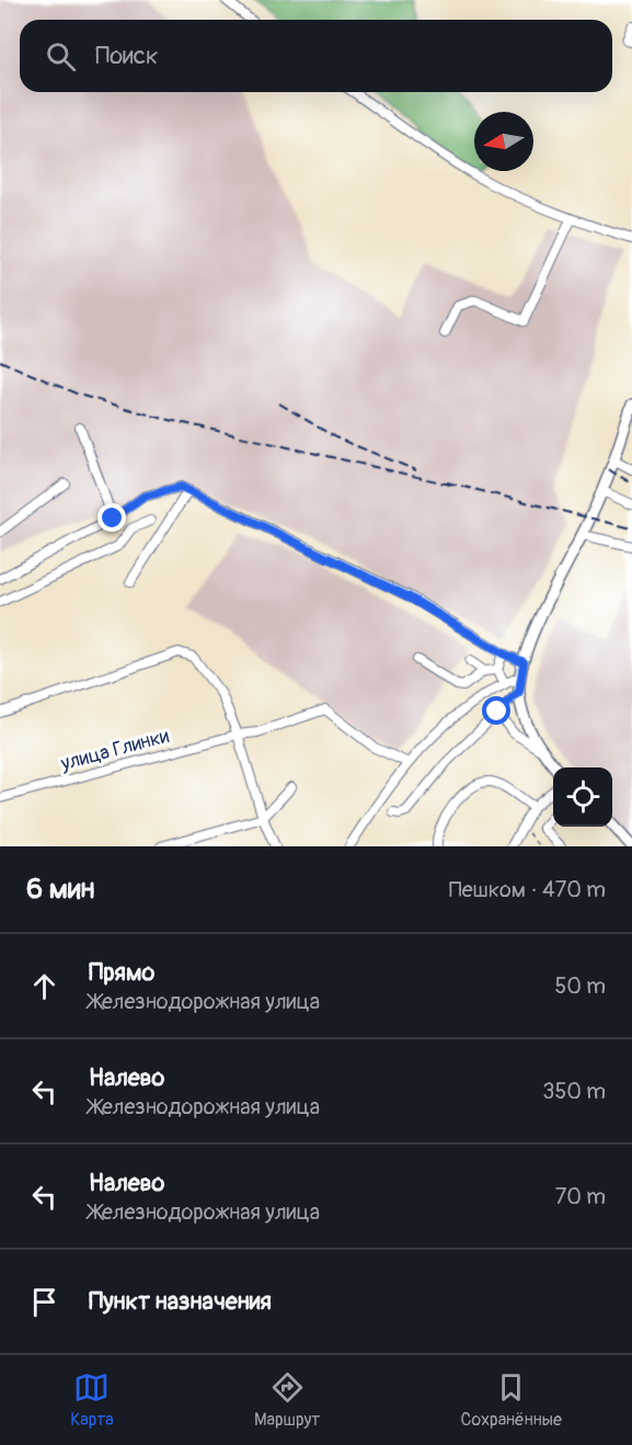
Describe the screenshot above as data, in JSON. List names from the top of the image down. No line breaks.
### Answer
{"streets":{"street":["улица Глинки"]},"north":"left","page":{"search":"Поиск","heading":["6 мин","Пешком · 470 m"],"list":[["Прямо","Железнодорожная улица","50 m"],["Налево","Железнодорожная улица","350 m"],["Налево","Железнодорожная улица","70 m"],"Пункт назначения"],"nav":["Карта","Маршрут","Сохранённые"]}}
